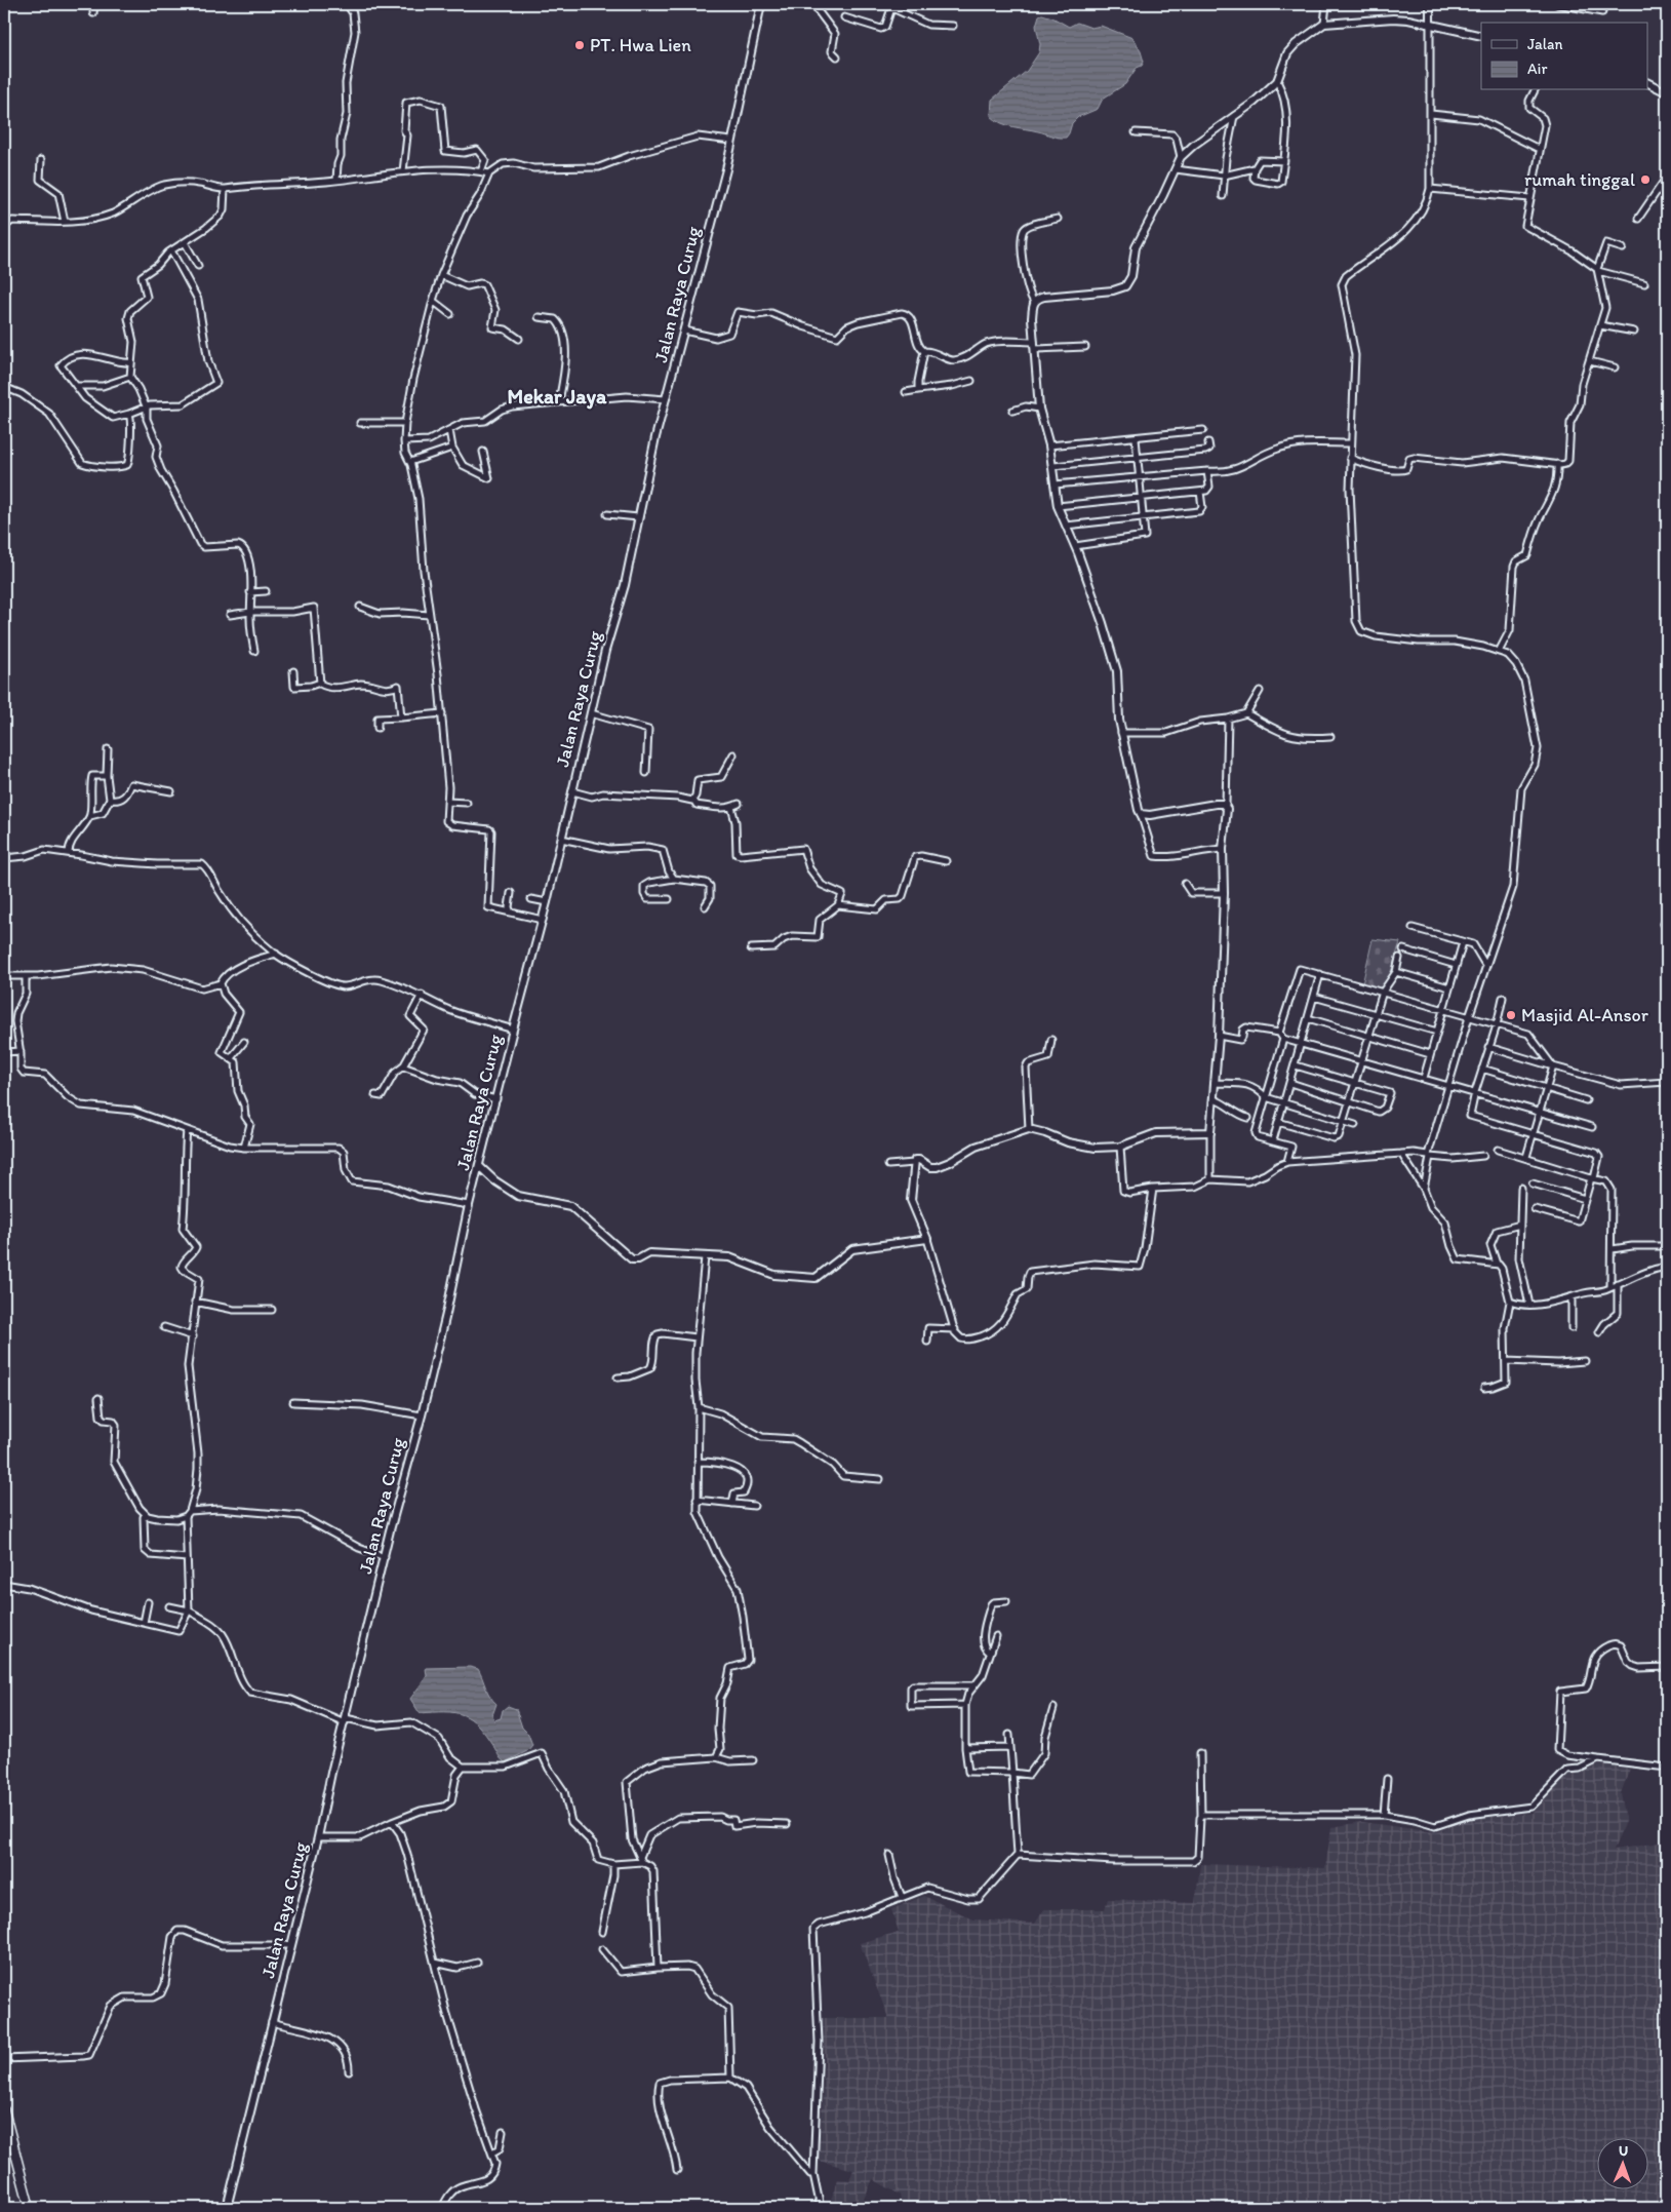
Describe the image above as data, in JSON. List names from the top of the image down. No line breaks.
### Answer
{"streets":{"street":["Jalan Raya Curug"]},"districts":["Mekar Jaya"],"places":["PT. Hwa Lien","rumah tinggal","Masjid Al-Ansor"],"legend":["Jalan","Air"],"north":"top"}
